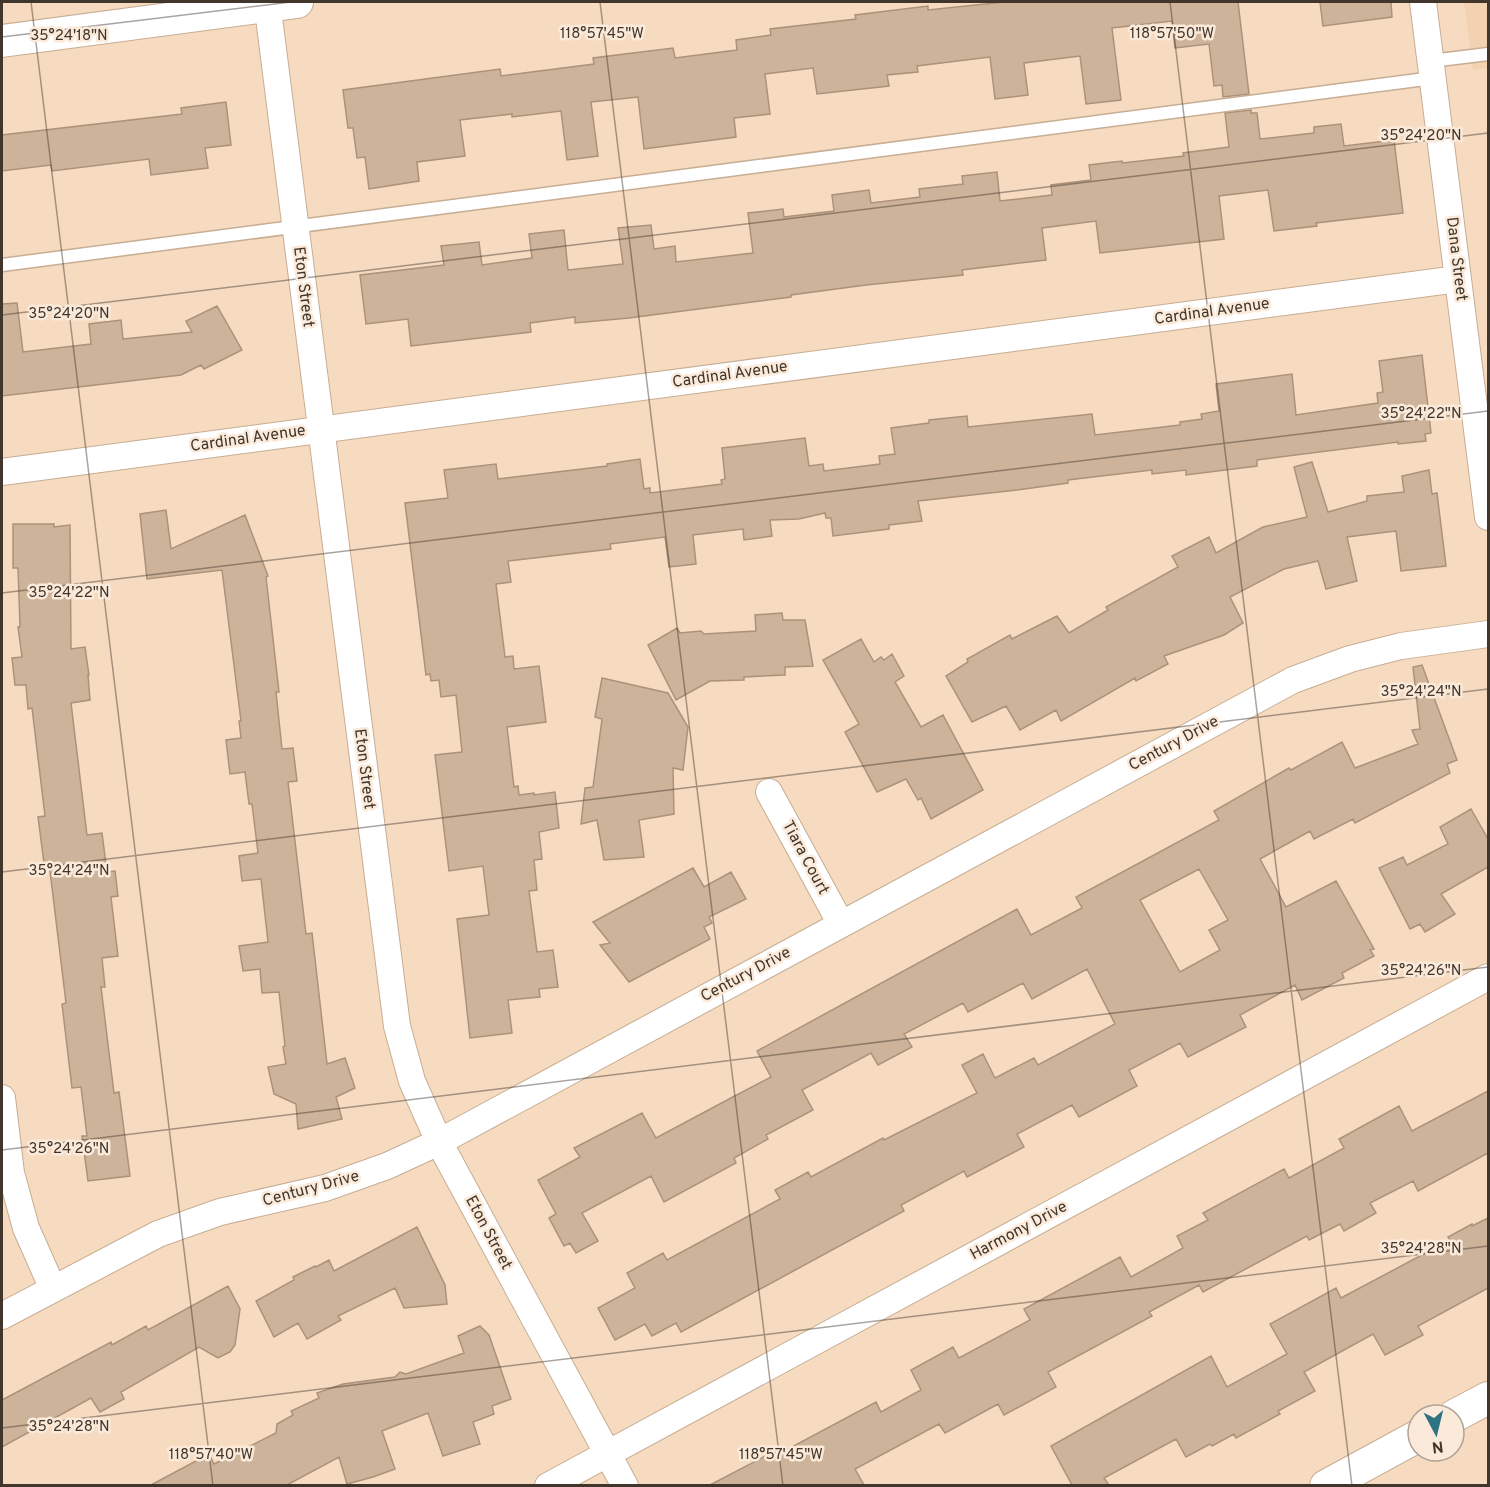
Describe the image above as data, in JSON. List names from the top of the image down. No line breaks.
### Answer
{"streets":{"street":["Dana Street","Eton Street","Cardinal Avenue","Century Drive","Tiara Court","Harmony Drive"]},"crossings":[["Dana Street","Cardinal Avenue"],["Eton Street","Cardinal Avenue"],["Eton Street","Century Drive"],["Eton Street","Harmony Drive"],["Century Drive","Tiara Court"]],"north":"bottom","coordinates":["118°57'45\"W","118°57'50\"W","35°24'18\"N","35°24'20\"N","35°24'22\"N","35°24'24\"N","35°24'26\"N","35°24'28\"N","118°57'40\"W"]}
